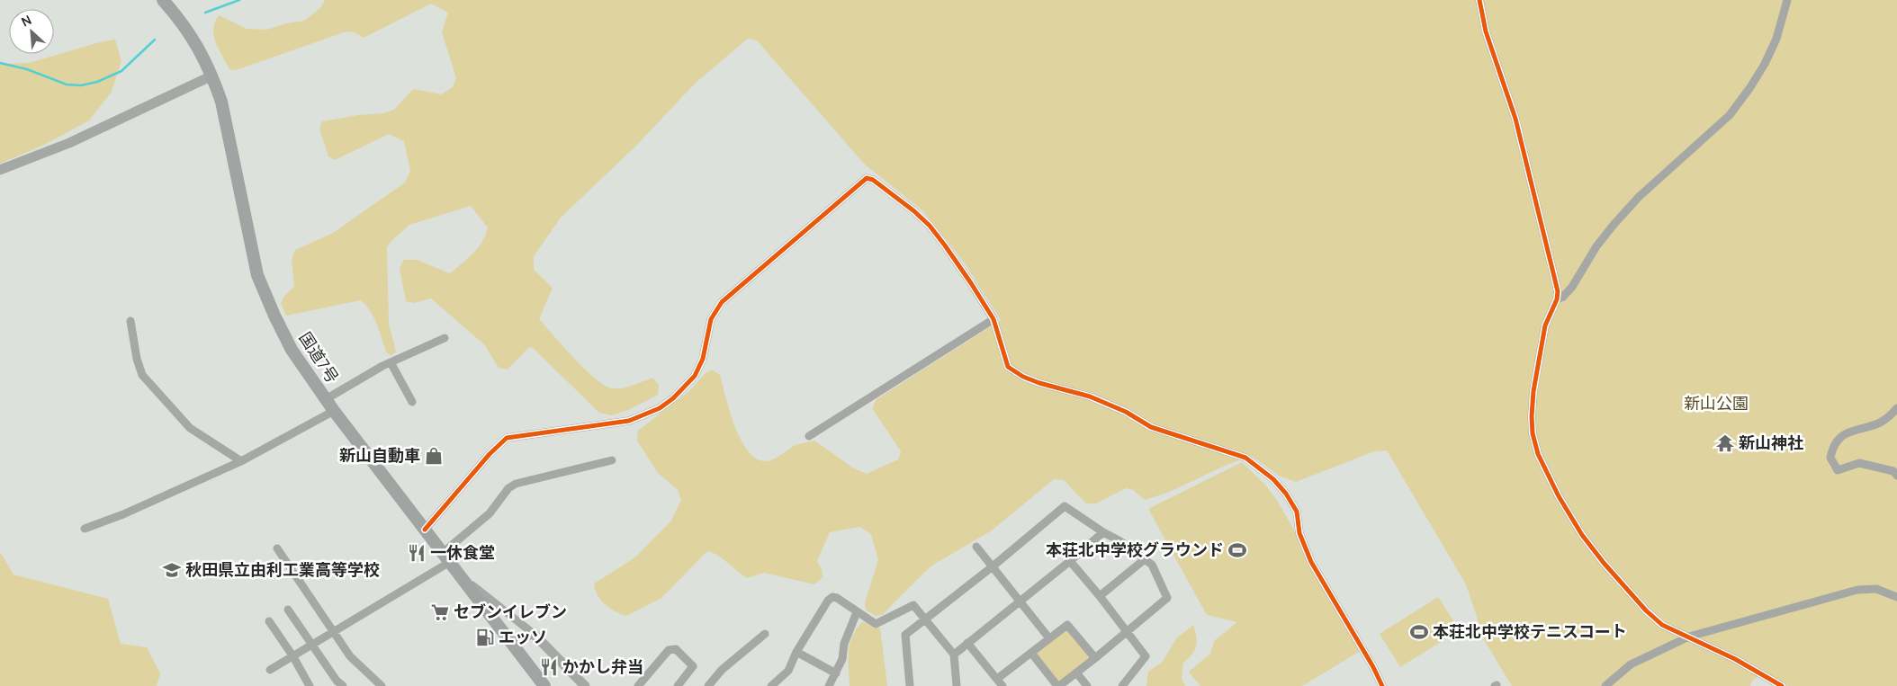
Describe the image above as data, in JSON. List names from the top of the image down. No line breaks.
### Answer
{"streets":{"highway":["国道7号"]},"parks":["新山公園"],"places":{"temple":["新山神社"],"shop":["新山自動車"],"sports":["本荘北中学校グラウンド","本荘北中学校テニスコート"],"restaurant":["一休食堂","かかし弁当"],"school or university":["秋田県立由利工業高等学校"],"supermarket":["セブンイレブン"],"fuel station":["エッソ"]},"north":"top left"}
